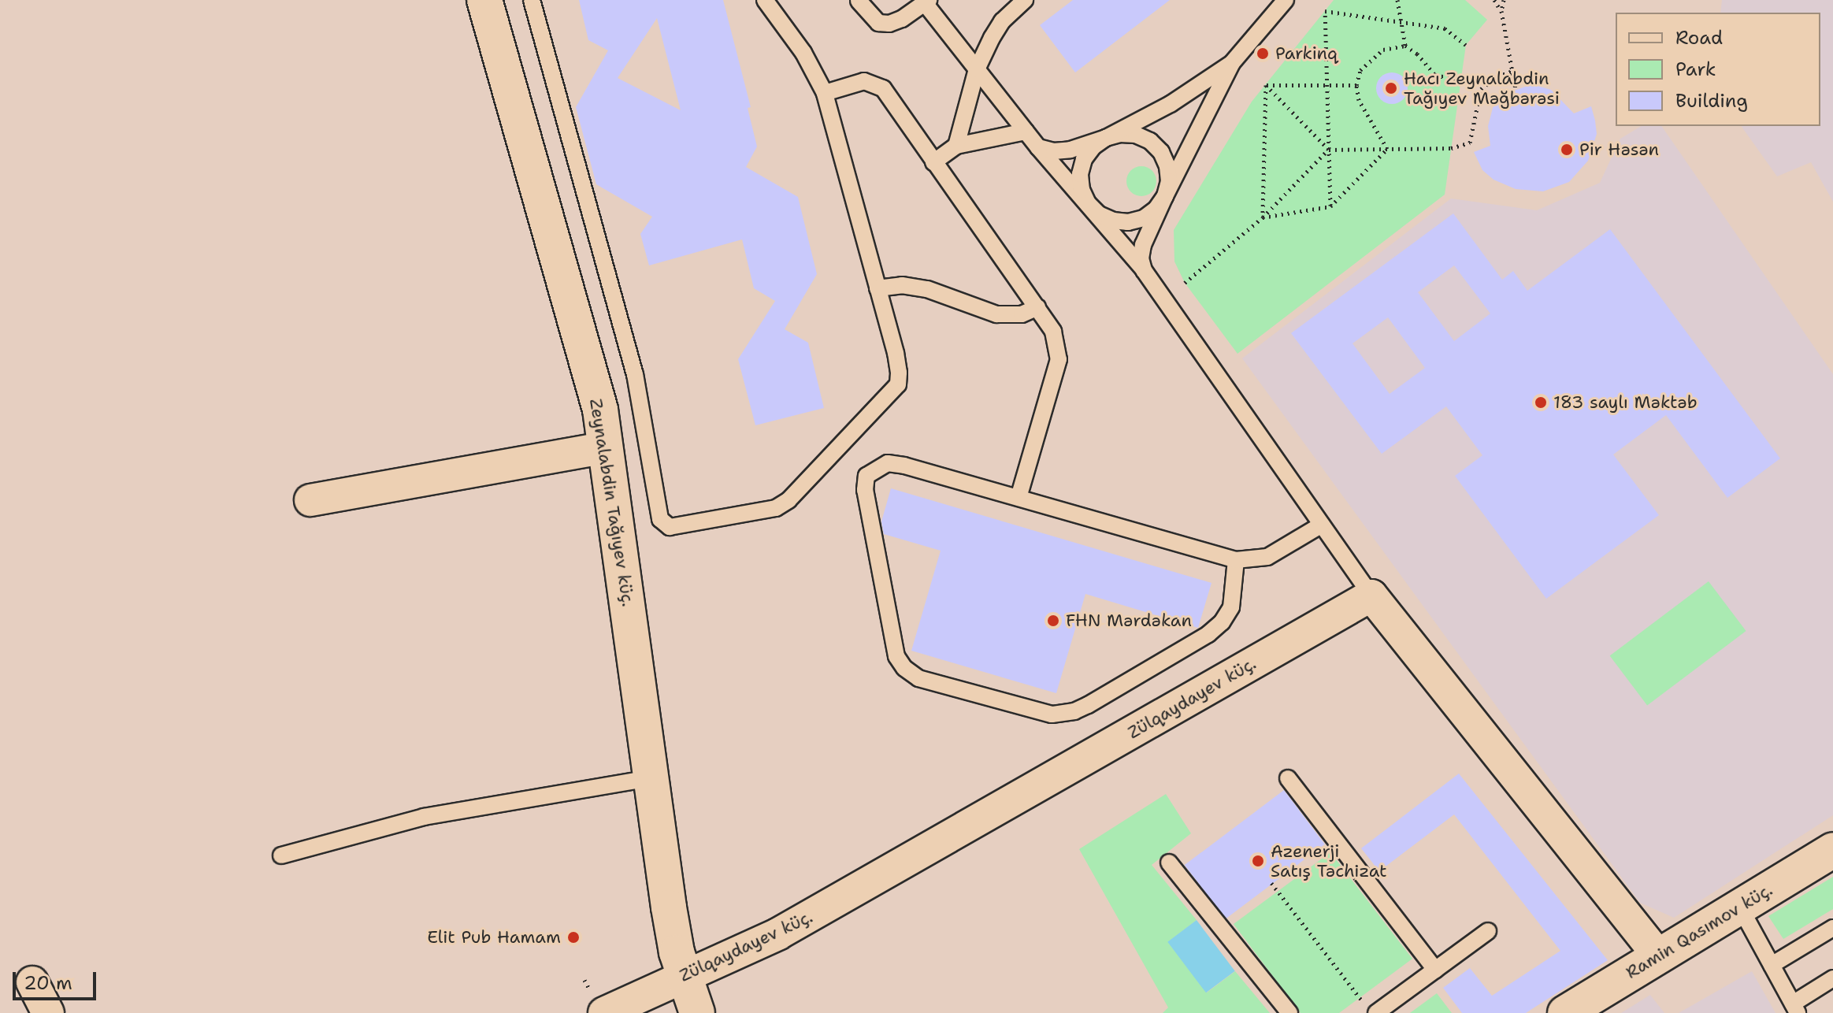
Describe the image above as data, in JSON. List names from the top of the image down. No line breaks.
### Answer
{"streets":{"street":["Zeynalabdin Tağıyev küç.","Zülqaydayev küç.","Ramin Qasımov küç."]},"crossings":[["Zeynalabdin Tağıyev küç.","Zülqaydayev küç."]],"places":["Parkinq","Hacı Zeynalabdin Tağıyev Məğbərəsi","Pir Həsən","183 saylı Məktəb","FHN Mərdəkan","Azenerji Satış Təchizat","Elit Pub Hamam"],"legend":["Road","Park","Building"],"scale_bar":"20 m"}
